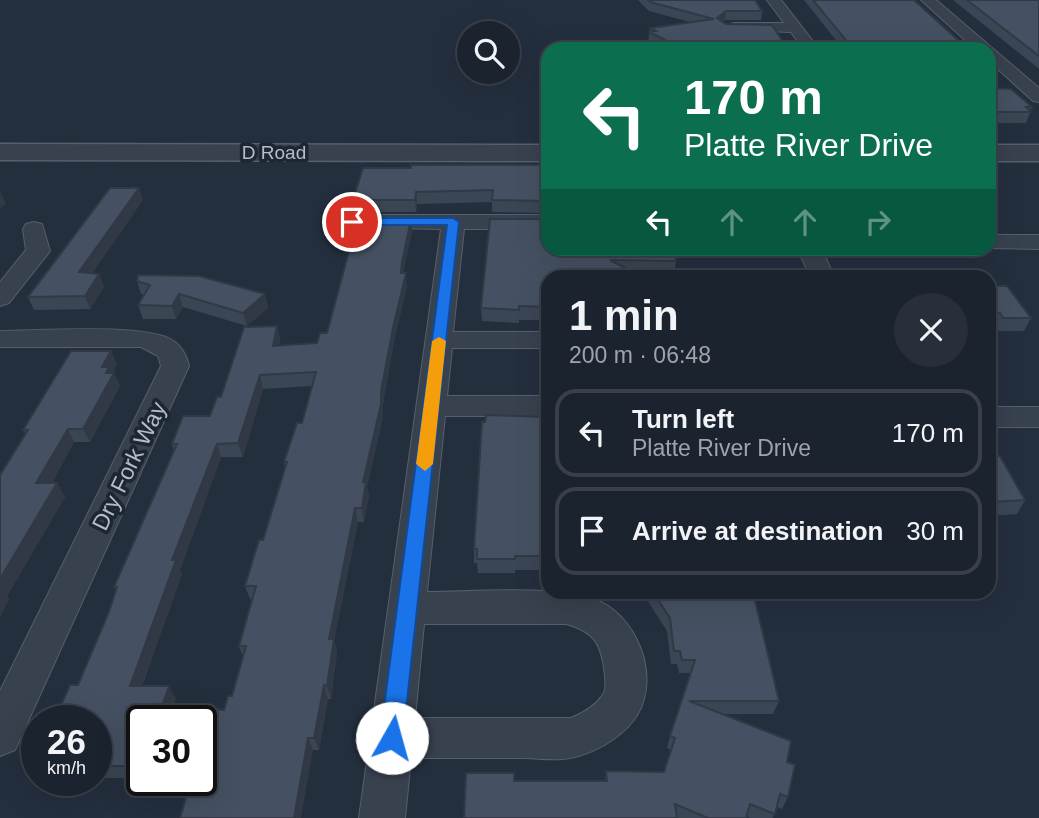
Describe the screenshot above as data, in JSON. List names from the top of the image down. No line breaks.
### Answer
{"streets":{"street":["D Road","Dry Fork Way"]},"page":{"turn":["170 m","Platte River Drive"],"heading":["1 min","200 m · 06:48"],"list":[{"name":"Turn left","note":"Platte River Drive","value":"170 m"},{"name":"Arrive at destination","value":"30 m"}],"speed":"26 km/h","limit":"30"}}
